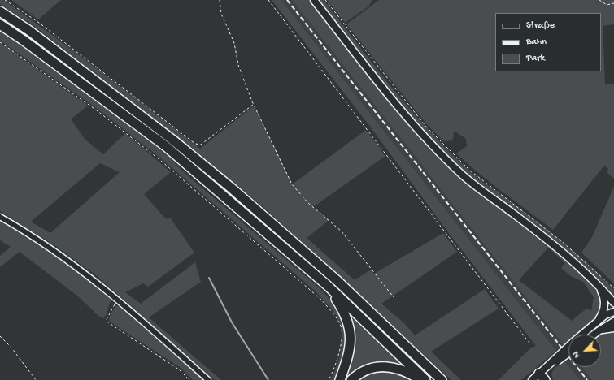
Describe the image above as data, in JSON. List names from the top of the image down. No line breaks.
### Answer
{"legend":["Straße","Bahn","Park"],"north":"bottom left"}
